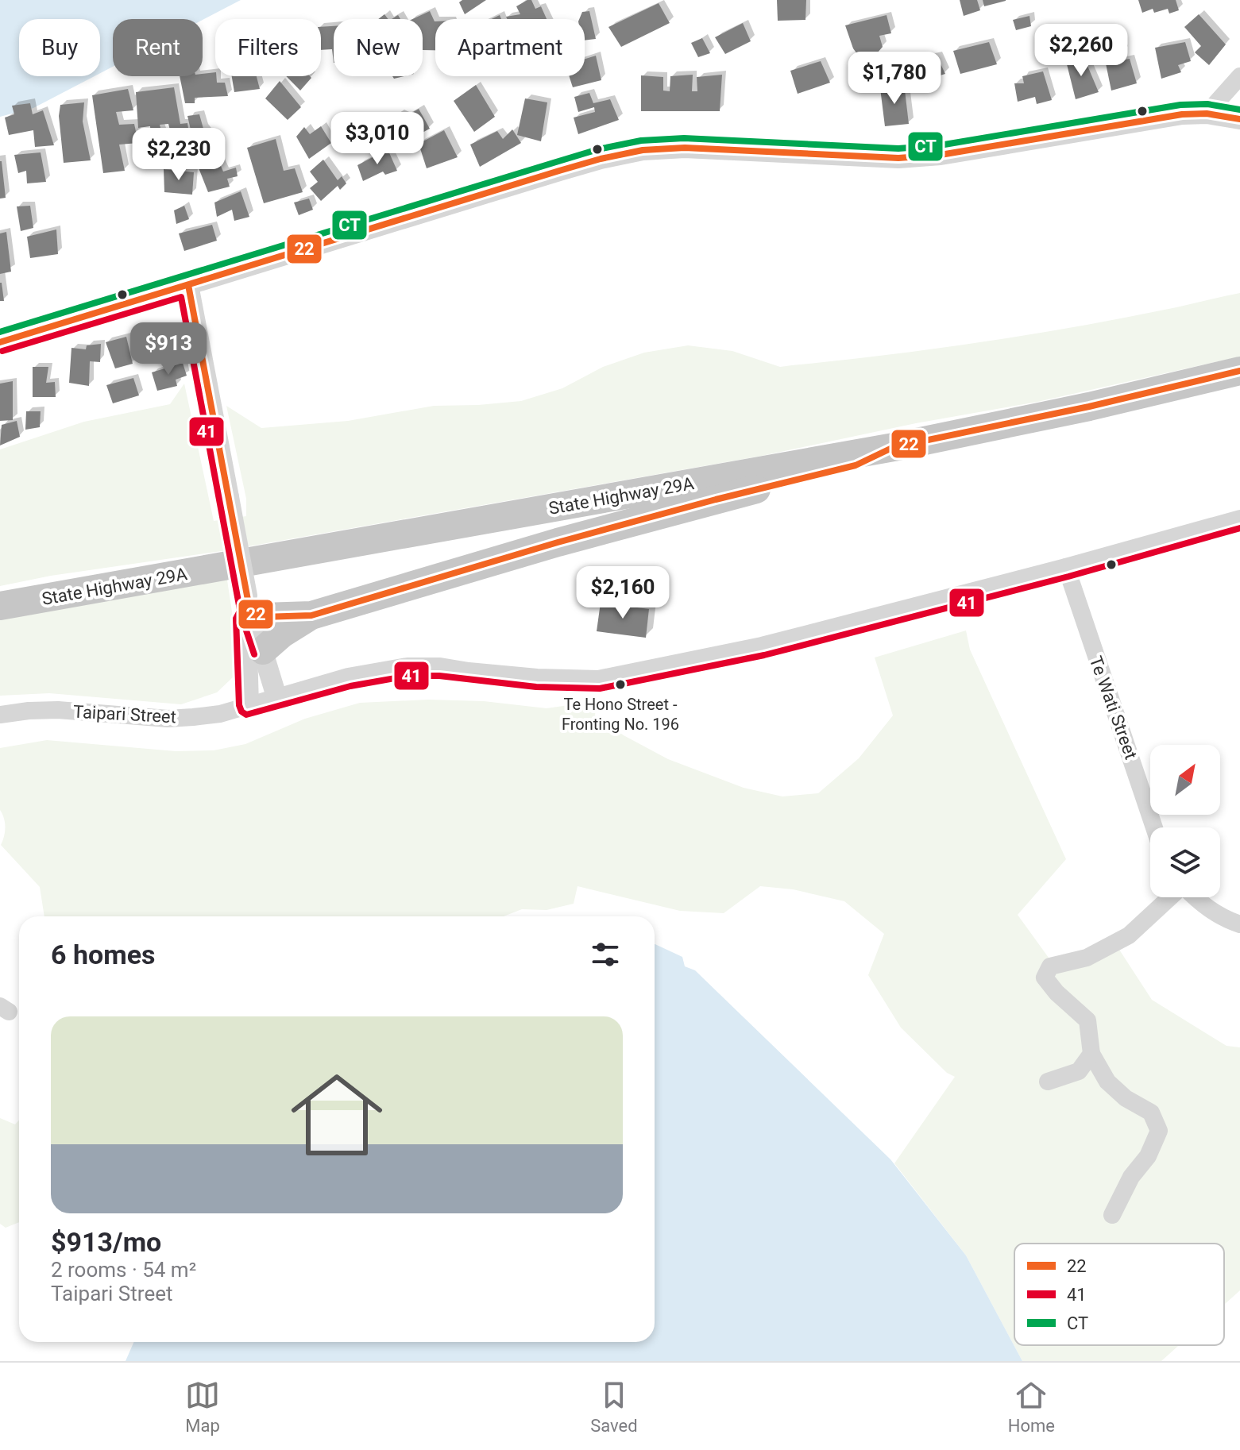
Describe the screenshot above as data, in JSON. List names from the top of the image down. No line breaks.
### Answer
{"streets":{"highway":["State Highway 29A"],"street":["Te Wati Street","Taipari Street"]},"crossings":[["Te Wati Street","Taipari Street"]],"places":["Te Hono Street - Fronting No. 196"],"lines":["transit line CT","transit line 22","transit line 41"],"legend":["22","41","CT"],"north":"top right","page":{"chip":["Buy","Rent","Filters","New","Apartment"],"price":["$2,260","$1,780","$3,010","$2,230","$913","$2,160"],"heading":"6 homes","list":[{"name":"$913/mo","note":"2 rooms · 54 m² · Taipari Street"}],"tabs":["Map","Saved","Home"]}}
